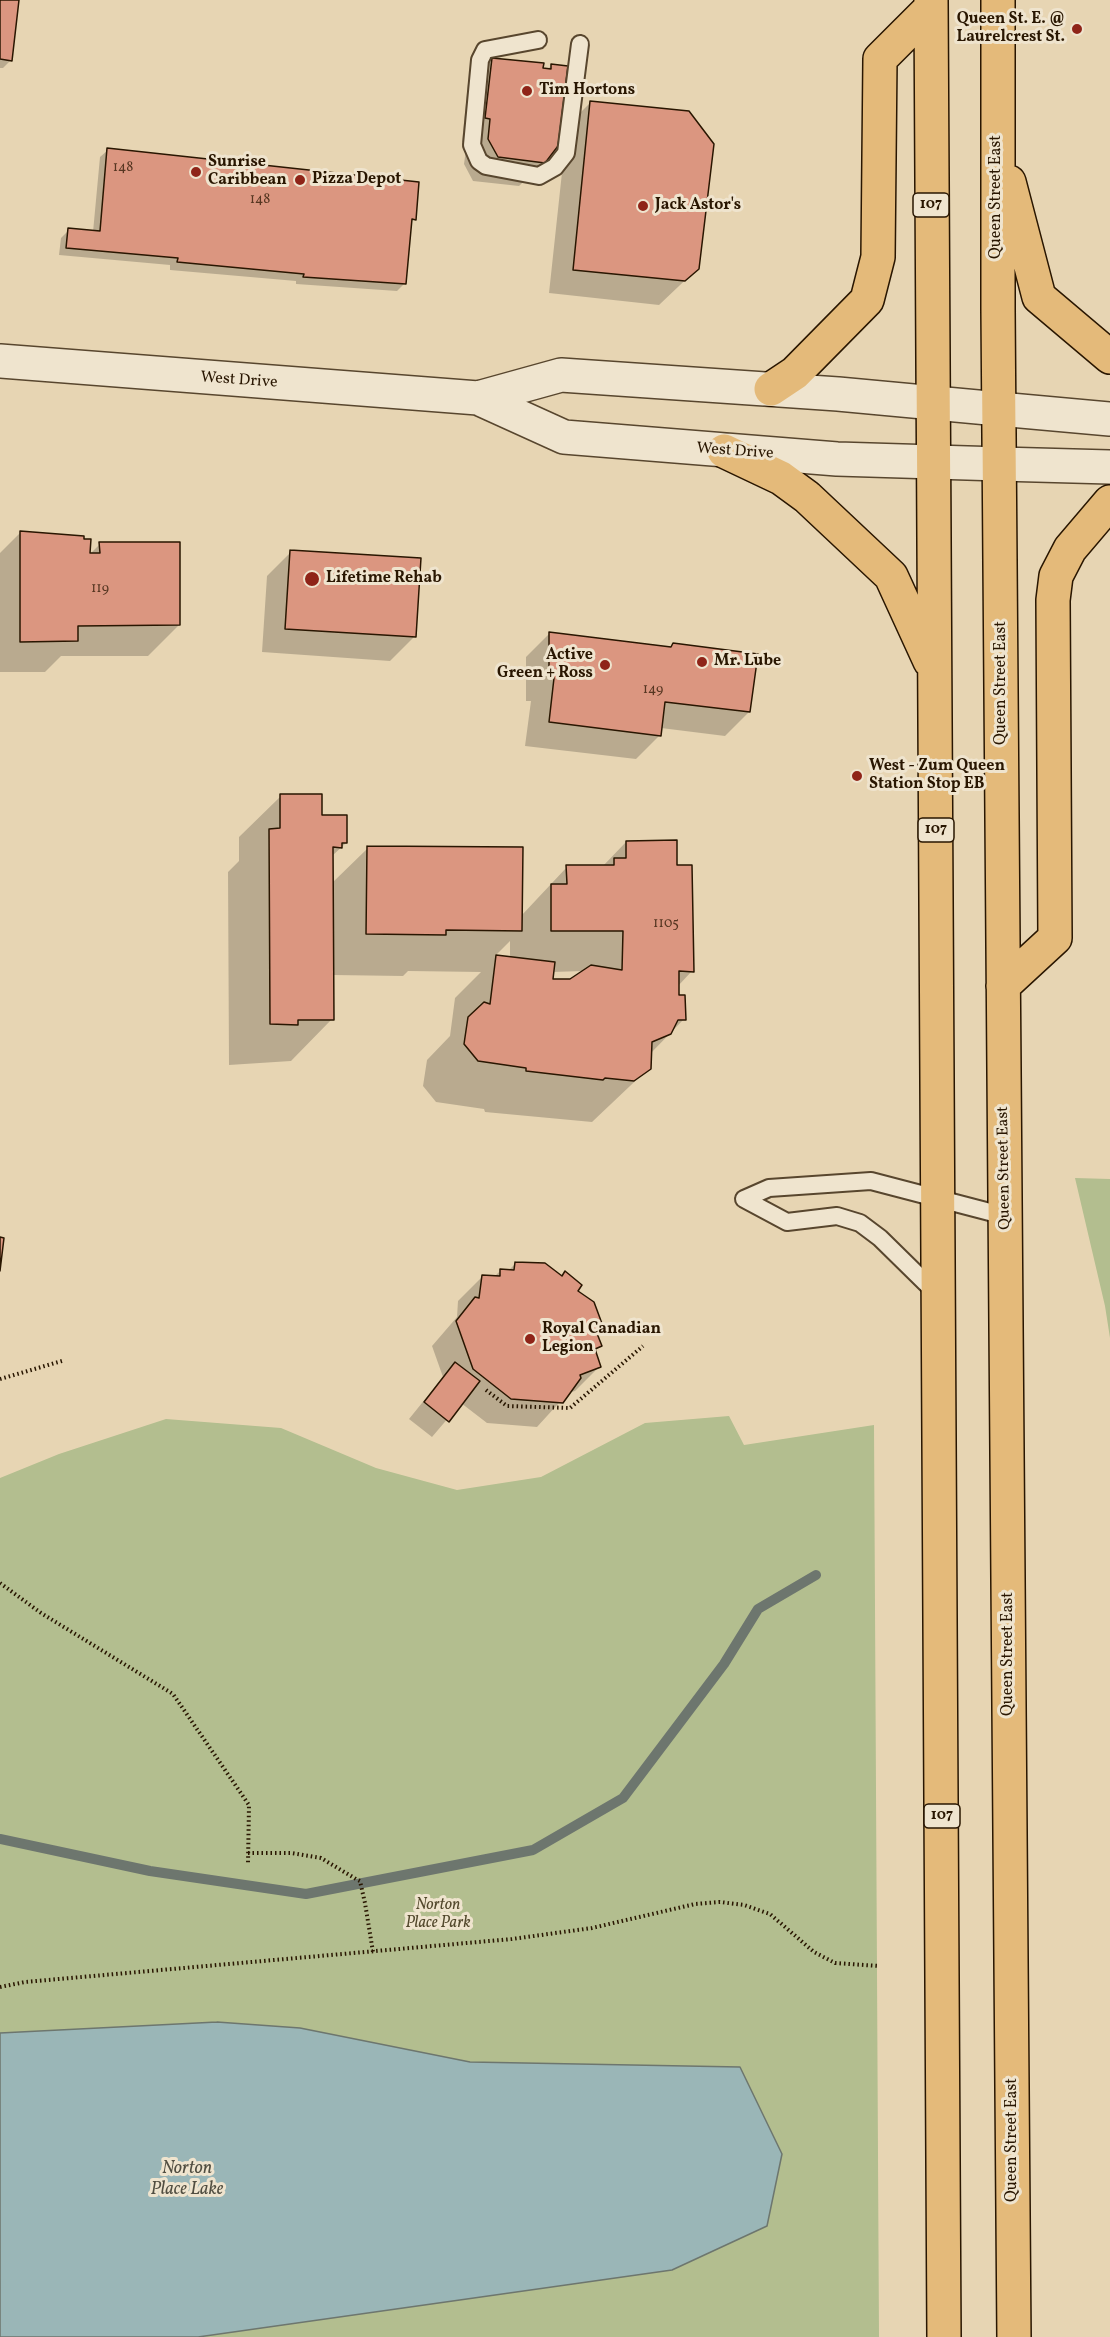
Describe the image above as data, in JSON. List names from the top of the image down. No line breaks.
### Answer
{"streets":{"main road":["Queen Street East","107"],"street":["West Drive"]},"crossings":[["Queen Street East","West Drive"],["107","West Drive"]],"water":["Norton Place Lake"],"parks":["Norton Place Park"],"places":["Queen St. E. @ Laurelcrest St.","Tim Hortons","Sunrise Caribbean","Pizza Depot","Jack Astor's","Lifetime Rehab","Mr. Lube","Active Green + Ross","West - Zum Queen Station Stop EB","Royal Canadian Legion"],"house_numbers":["148","148","119","149","1105"]}
